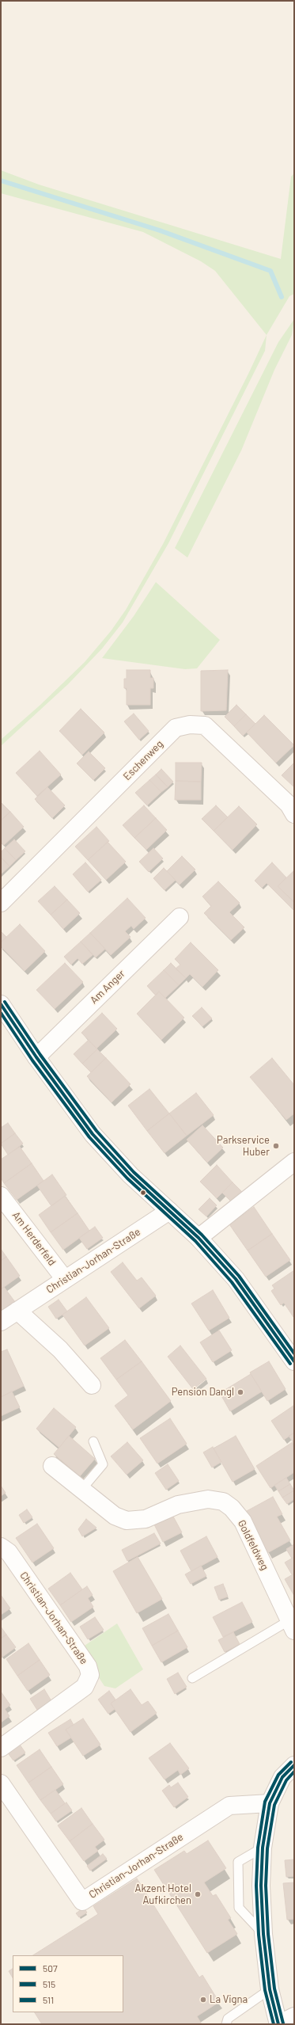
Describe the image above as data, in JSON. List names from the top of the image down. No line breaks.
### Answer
{"streets":{"street":["Eschenweg","Am Anger","Am Herderfeld","Christian-Jorhan-Straße","Goldfeldweg"]},"crossings":[["Am Herderfeld","Christian-Jorhan-Straße"]],"places":["Parkservice Huber","Pension Dangl","Akzent Hotel Aufkirchen","La Vigna"],"lines":["transit line 511","transit line 507","transit line 515"],"legend":["507","515","511"]}
